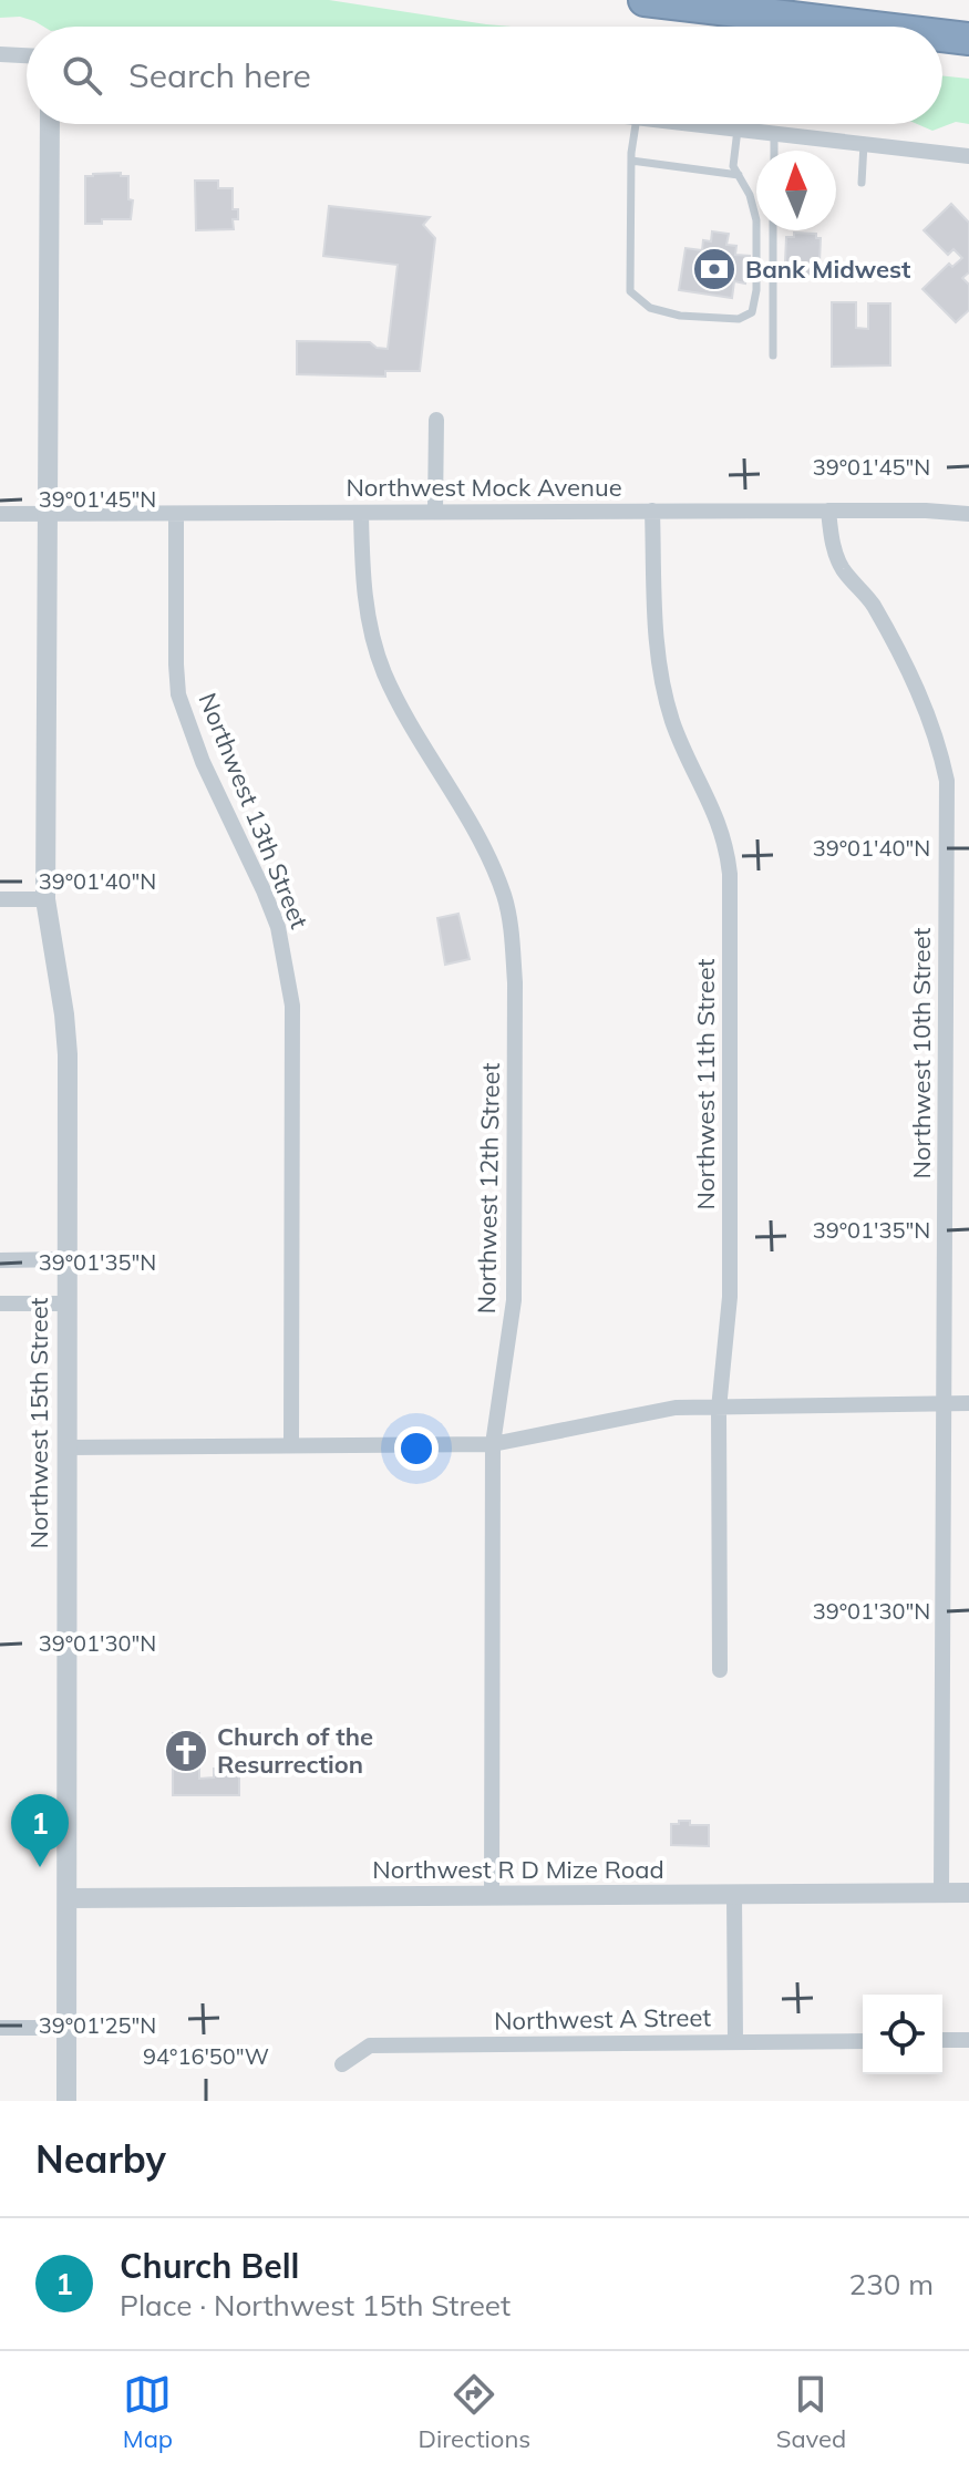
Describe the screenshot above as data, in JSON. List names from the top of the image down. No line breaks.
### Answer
{"streets":{"street":["Northwest Mock Avenue","Northwest 13th Street","Northwest 10th Street","Northwest 11th Street","Northwest 12th Street","Northwest 15th Street","Northwest R D Mize Road","Northwest A Street"]},"crossings":[["Northwest Mock Avenue","Northwest 13th Street"],["Northwest Mock Avenue","Northwest 10th Street"],["Northwest Mock Avenue","Northwest 11th Street"],["Northwest Mock Avenue","Northwest 12th Street"],["Northwest Mock Avenue","Northwest 15th Street"],["Northwest 10th Street","Northwest R D Mize Road"],["Northwest 12th Street","Northwest R D Mize Road"],["Northwest 15th Street","Northwest R D Mize Road"]],"places":{"bank":["Bank Midwest"],"church":["Church of the Resurrection"]},"north":"top","page":{"search":"Search here","pins":"1","heading":"Nearby","list":[{"mark":"1","name":"Church Bell","note":"Place · Northwest 15th Street","value":"230 m"}],"nav":["Map","Directions","Saved"]},"coordinates":["39°01'45\"N","39°01'40\"N","39°01'35\"N","39°01'30\"N","39°01'25\"N","94°16'50\"W"]}
